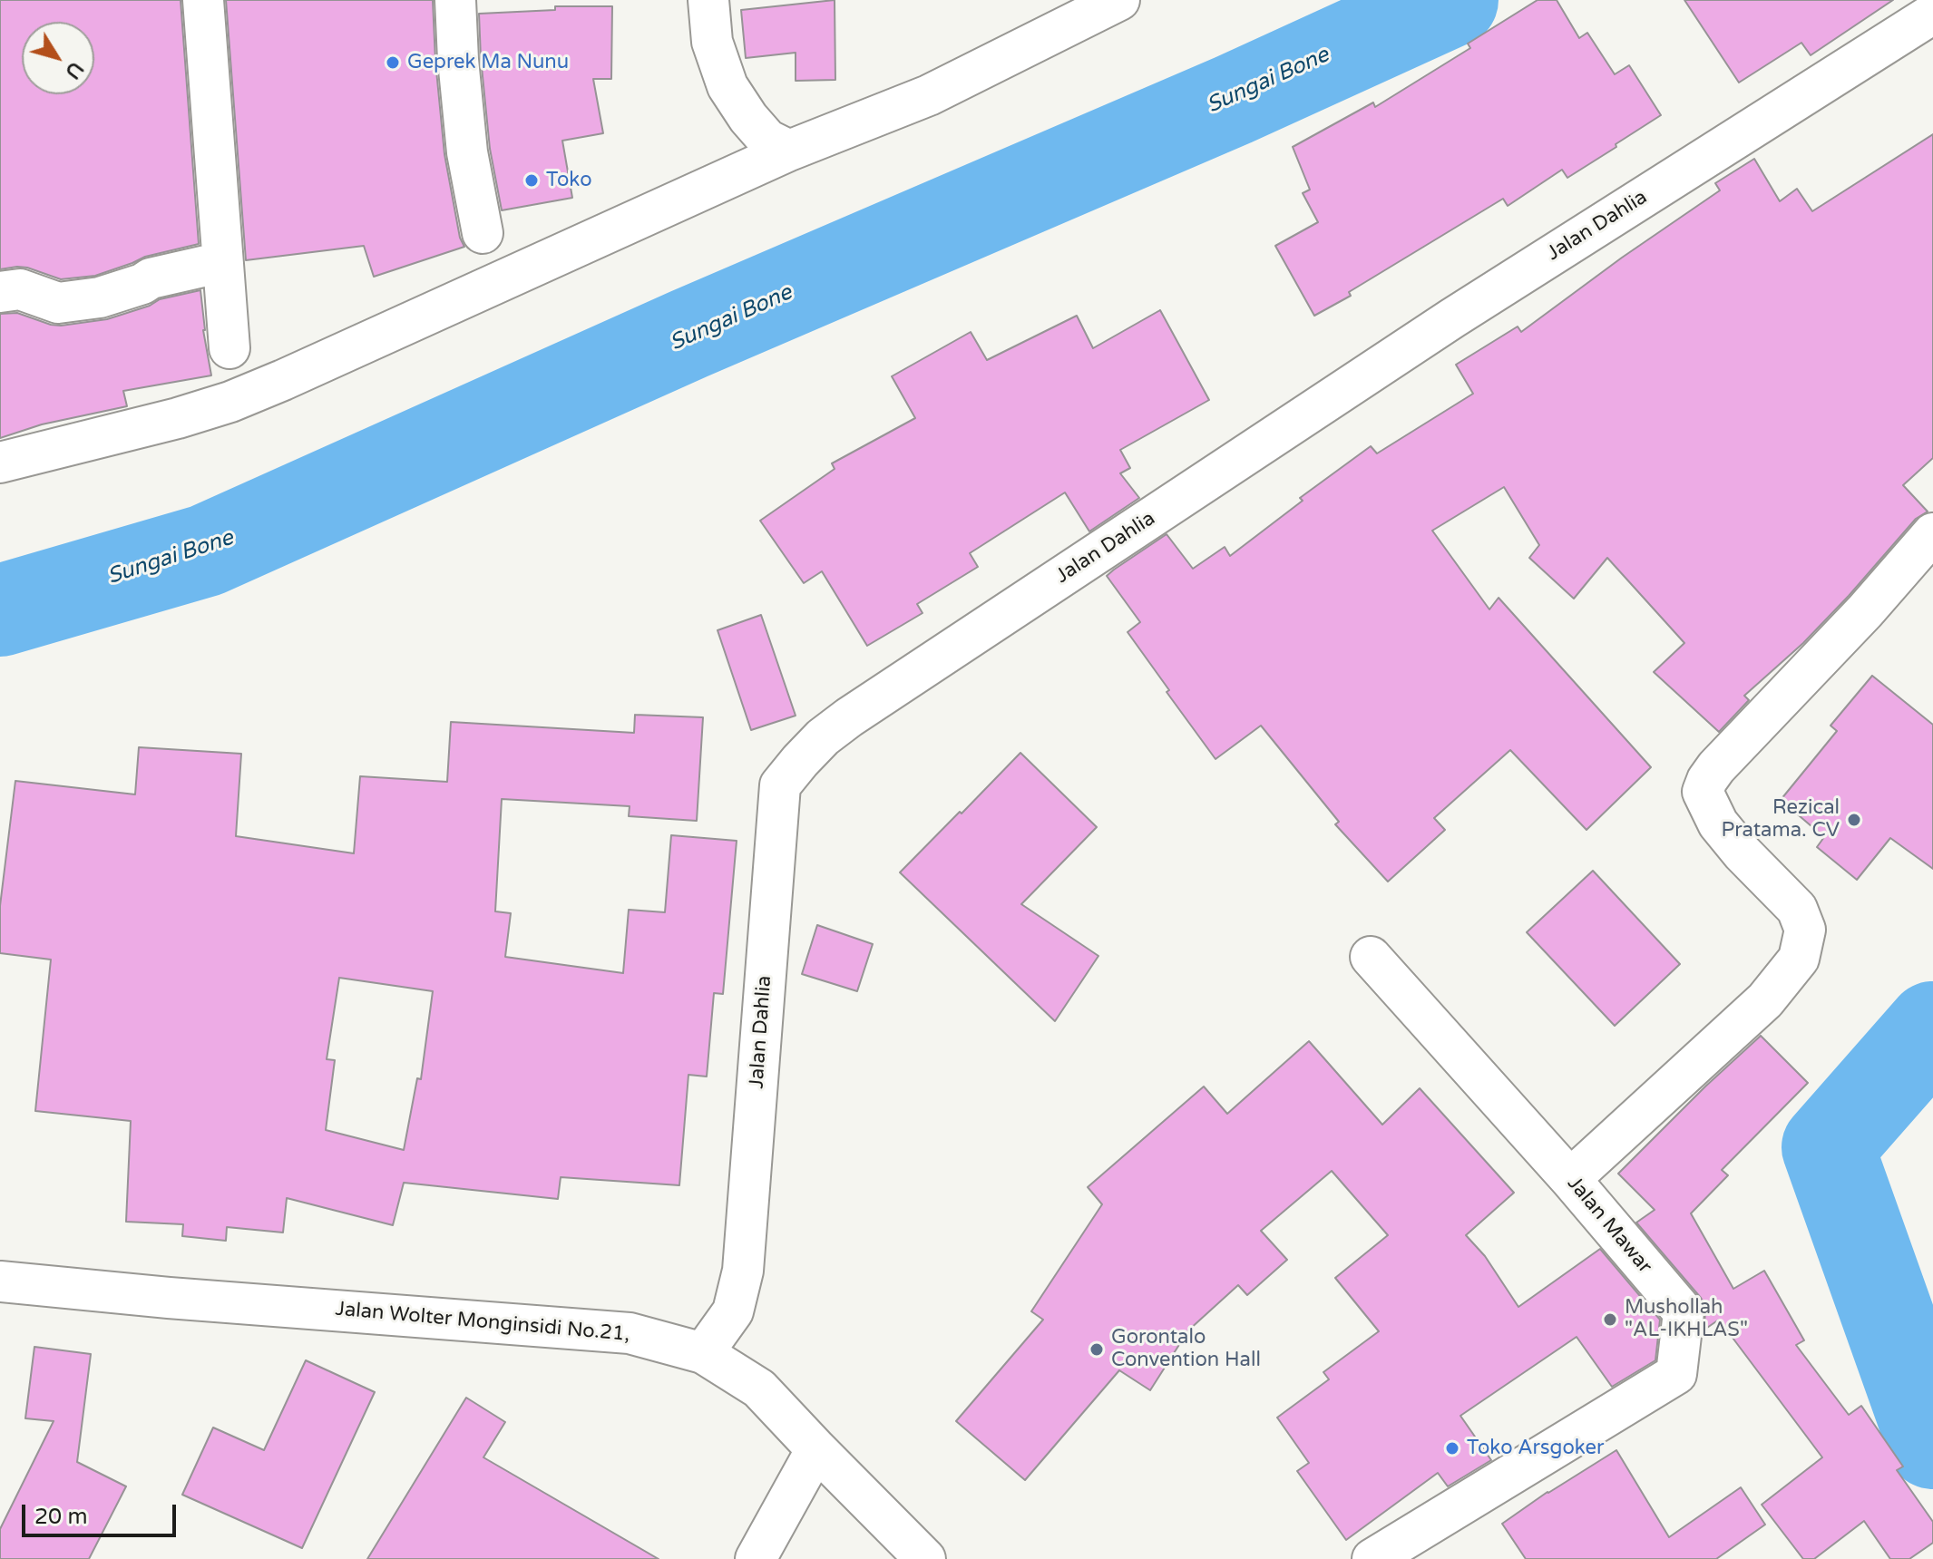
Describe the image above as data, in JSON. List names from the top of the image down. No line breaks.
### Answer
{"streets":{"main road":["Jalan Dahlia","Jalan Mawar","Jalan Wolter Monginsidi No.21,"]},"crossings":[["Jalan Dahlia","Jalan Wolter Monginsidi No.21,"]],"water":["Sungai Bone"],"places":["Geprek Ma Nunu","Toko","Rezical Pratama. CV","Mushollah \"AL-IKHLAS\"","Gorontalo Convention Hall","Toko Arsgoker"],"scale_bar":"20 m","north":"bottom right"}
